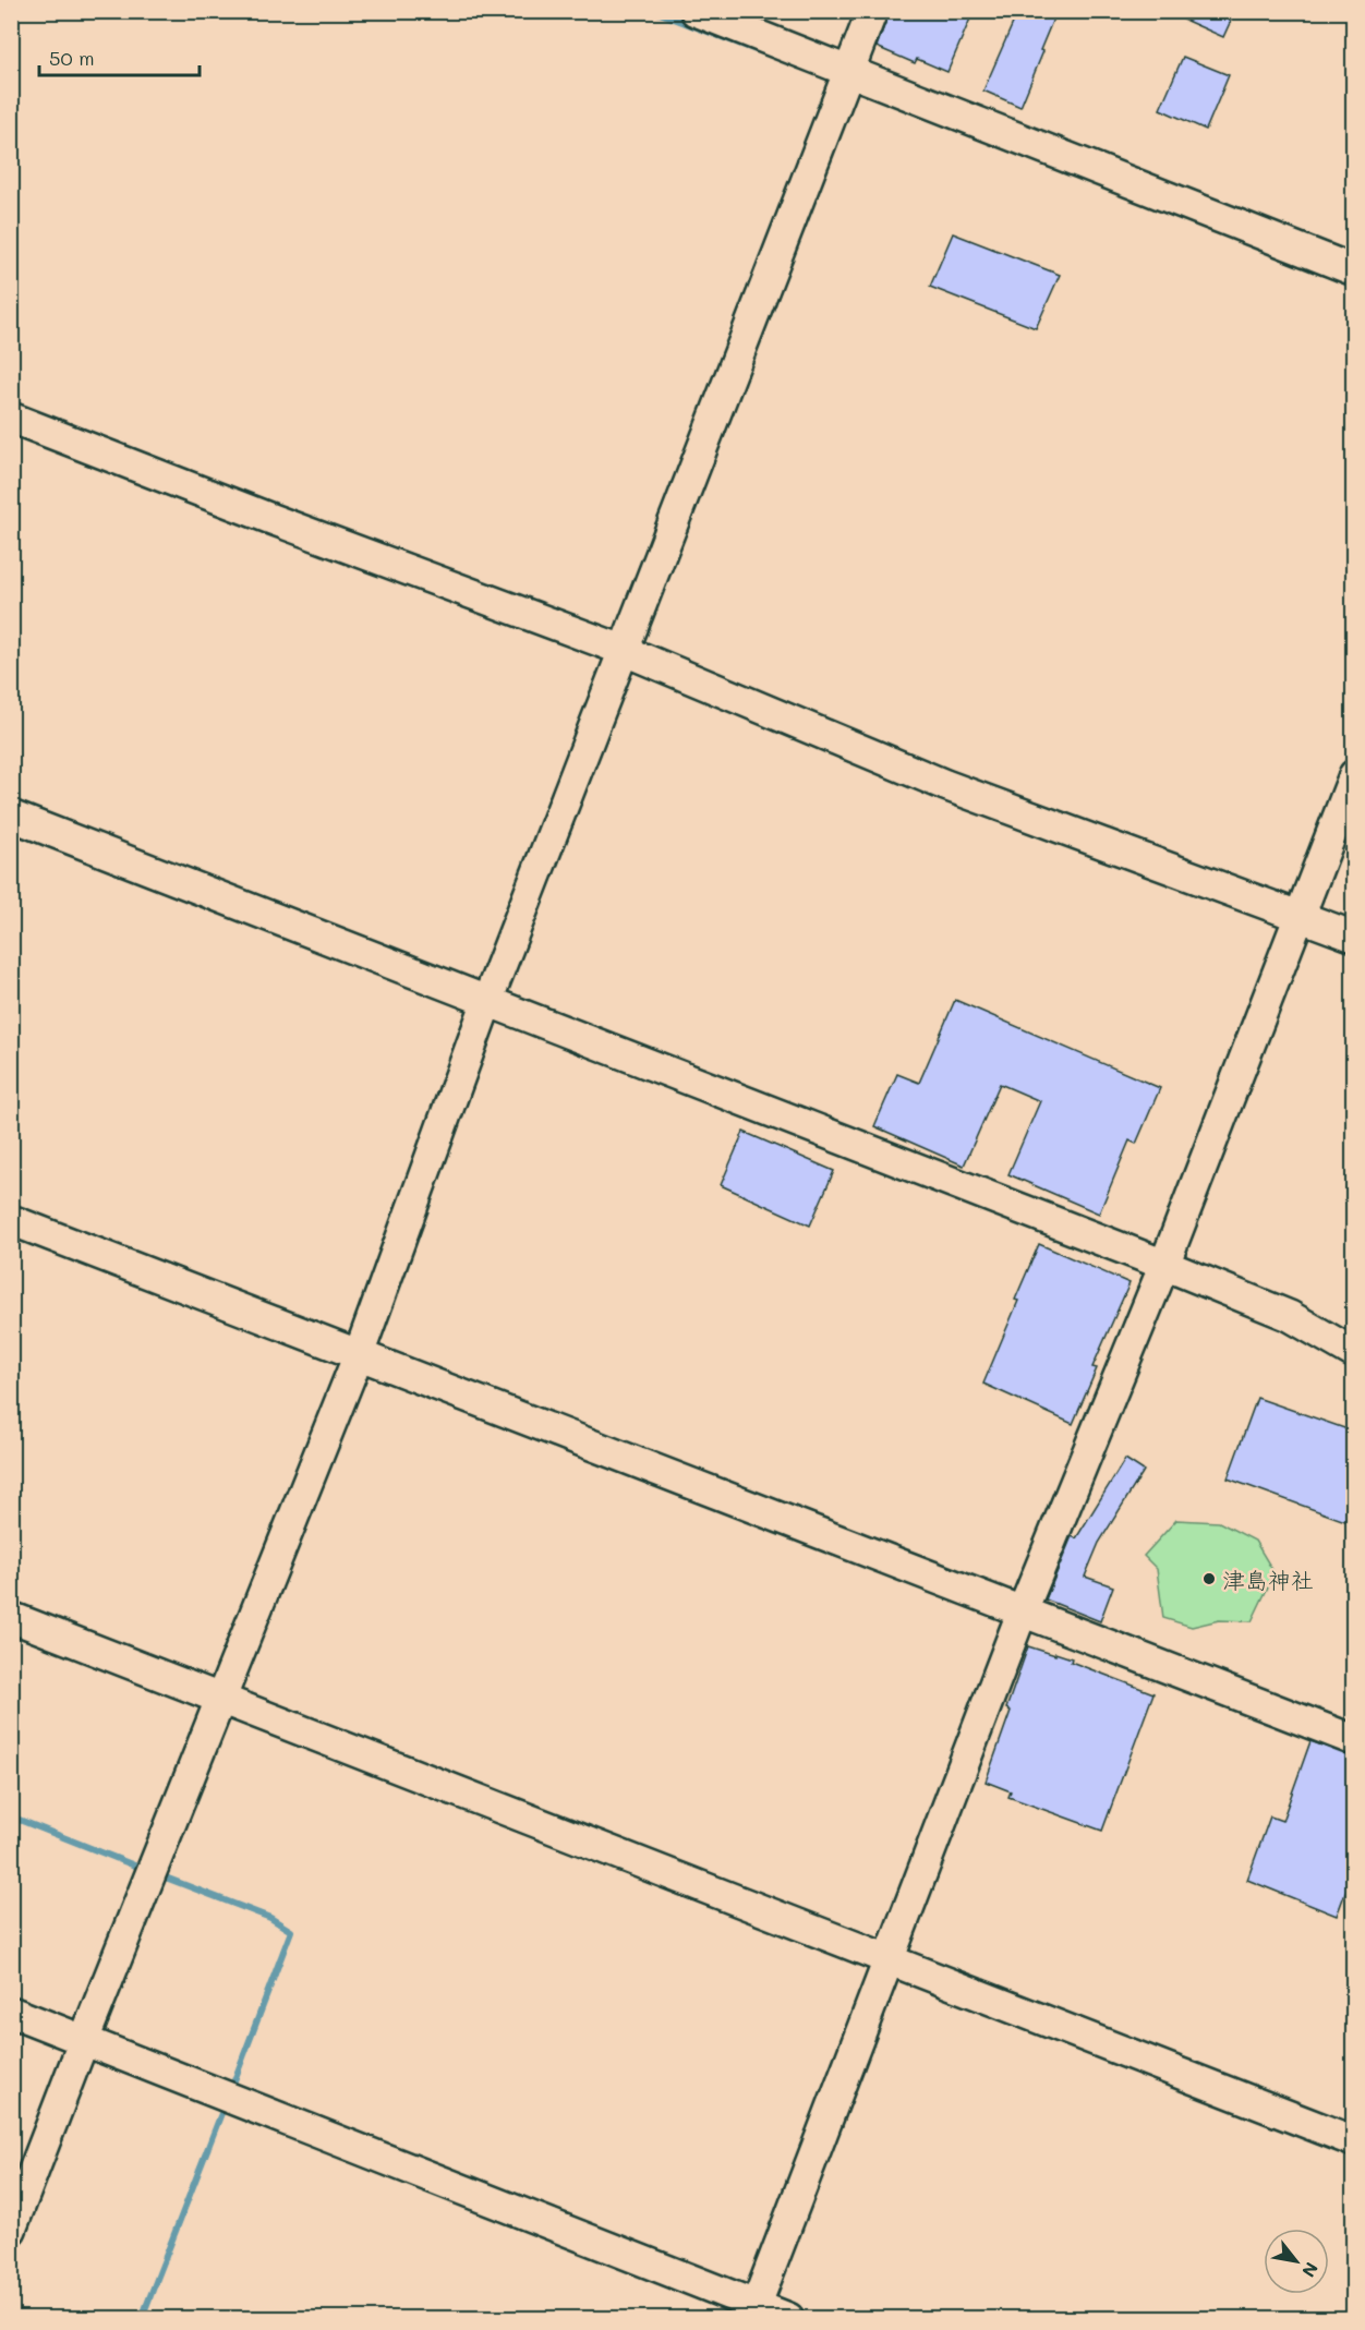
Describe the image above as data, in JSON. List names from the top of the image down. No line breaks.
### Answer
{"places":["津島神社"],"scale_bar":"50 m","north":"bottom right"}
